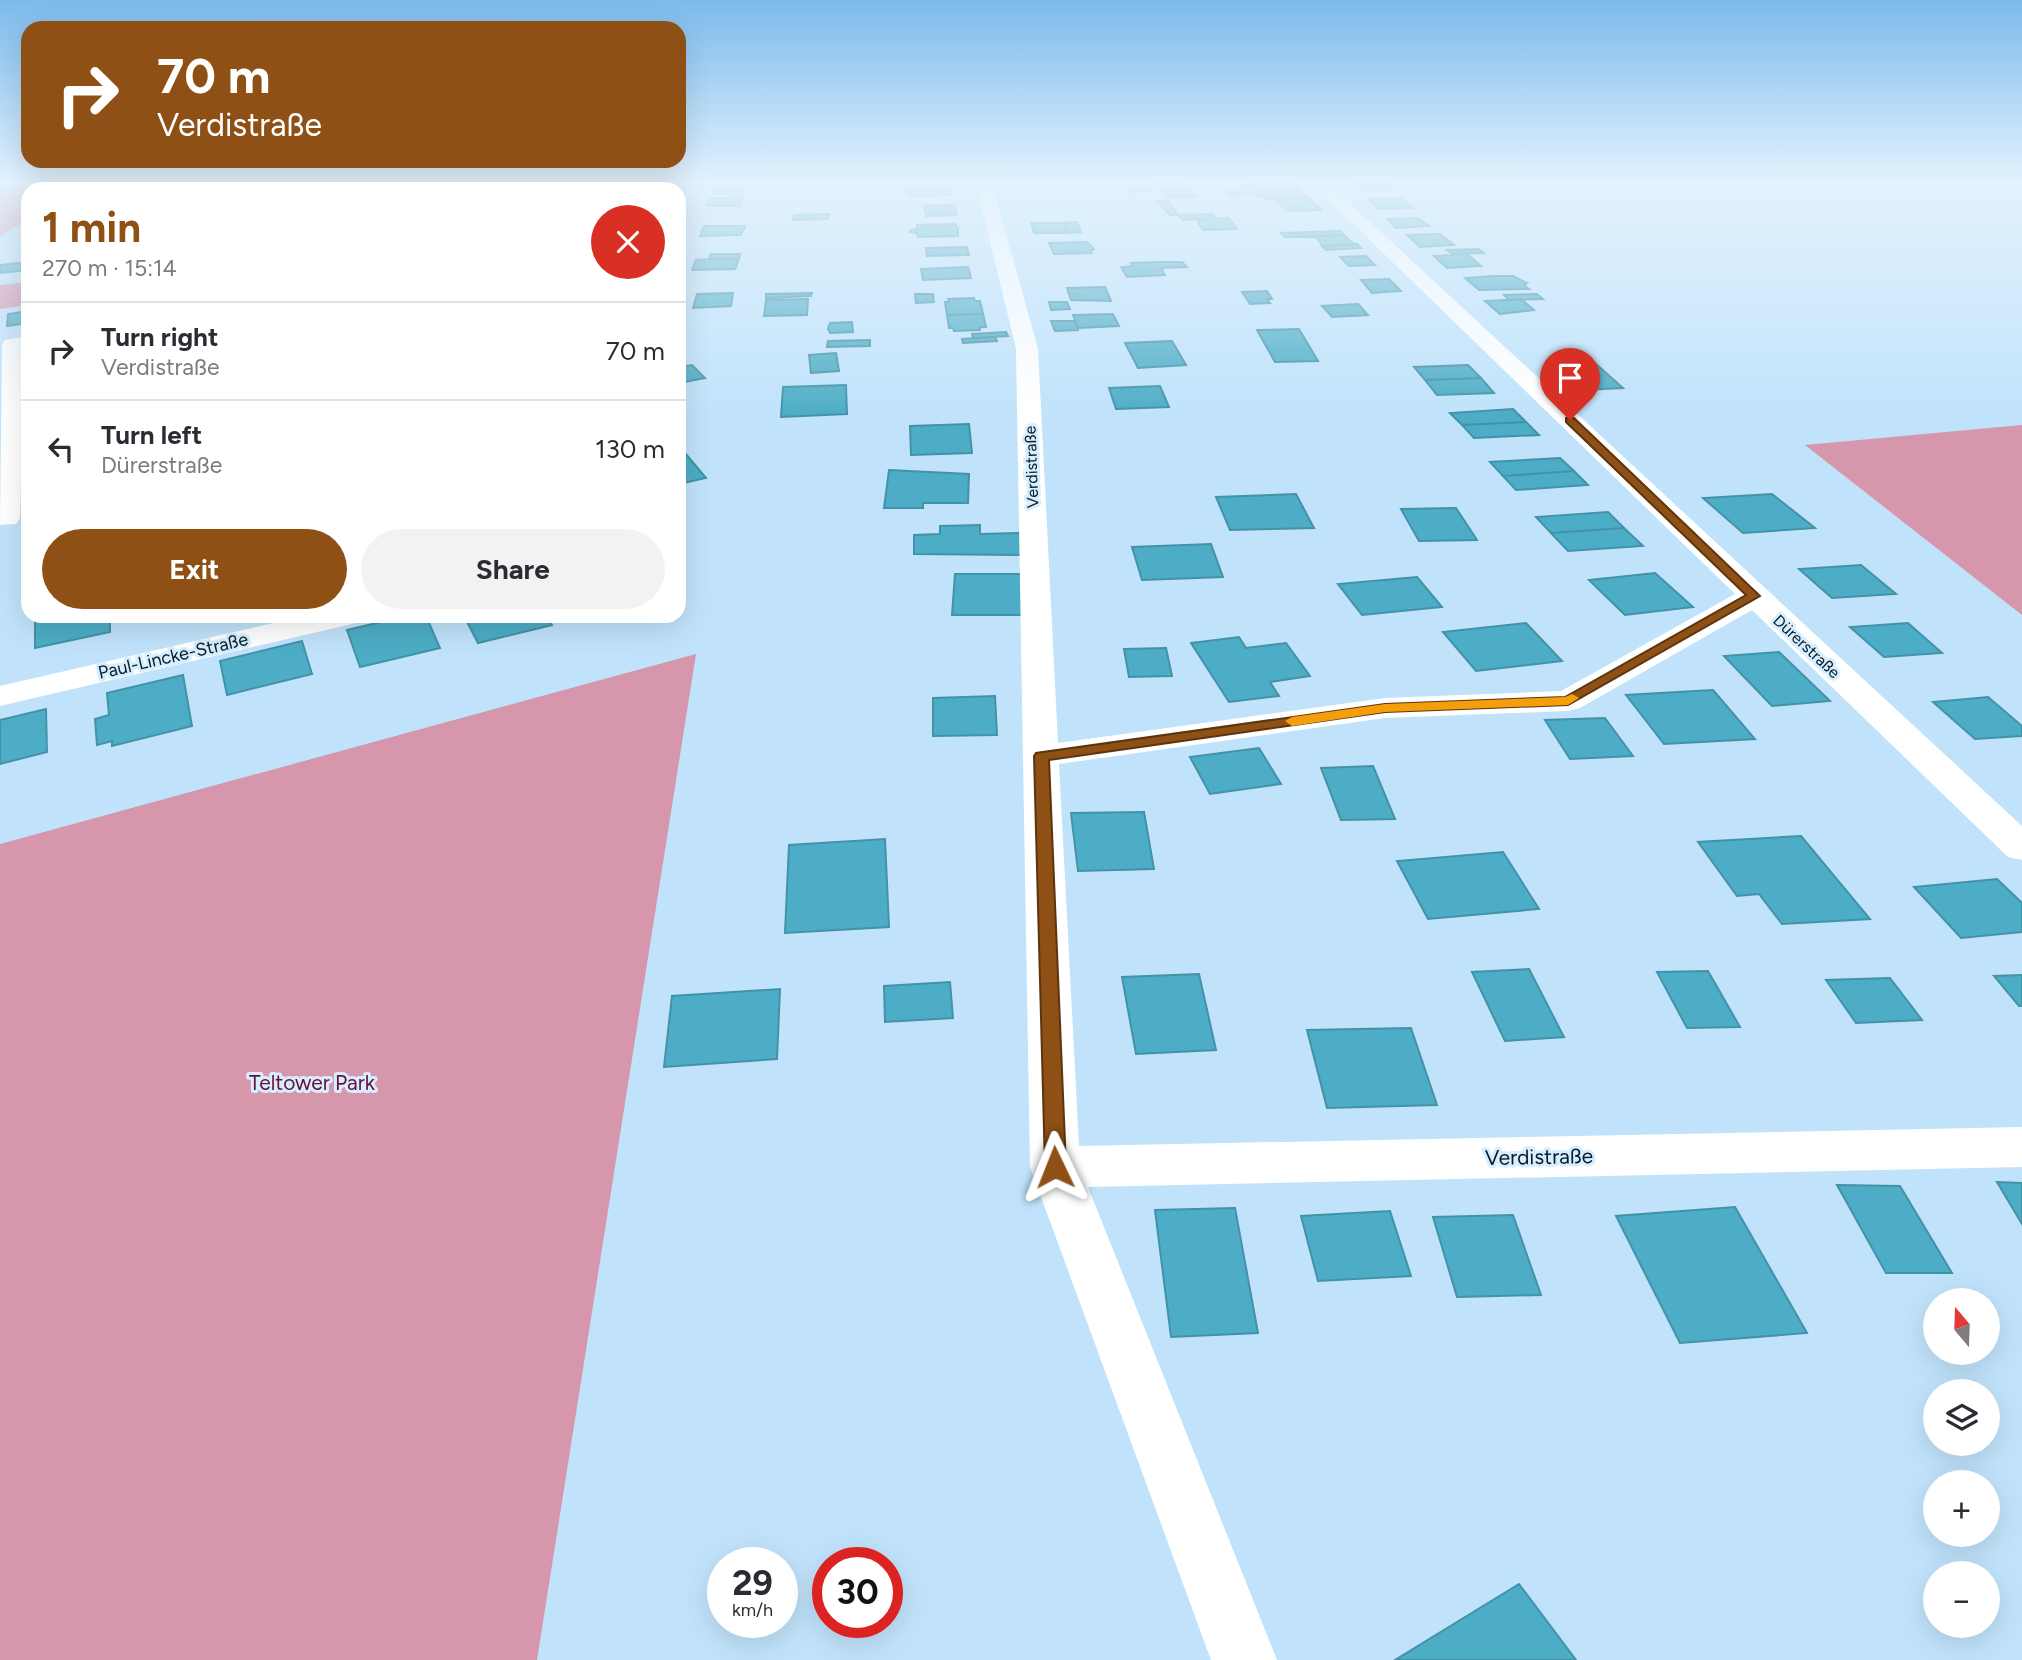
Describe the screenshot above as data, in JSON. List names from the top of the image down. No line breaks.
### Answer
{"streets":{"street":["Verdistraße","Dürerstraße","Paul-Lincke-Straße"]},"parks":["Teltower Park"],"north":"top","page":{"turn":["70 m","Verdistraße"],"heading":["1 min","270 m · 15:14"],"list":[{"name":"Turn right","note":"Verdistraße","value":"70 m"},{"name":"Turn left","note":"Dürerstraße","value":"130 m"}],"buttons":["Exit","Share"],"map_buttons":["+","−"],"speed":"29 km/h","limit":"30"}}
